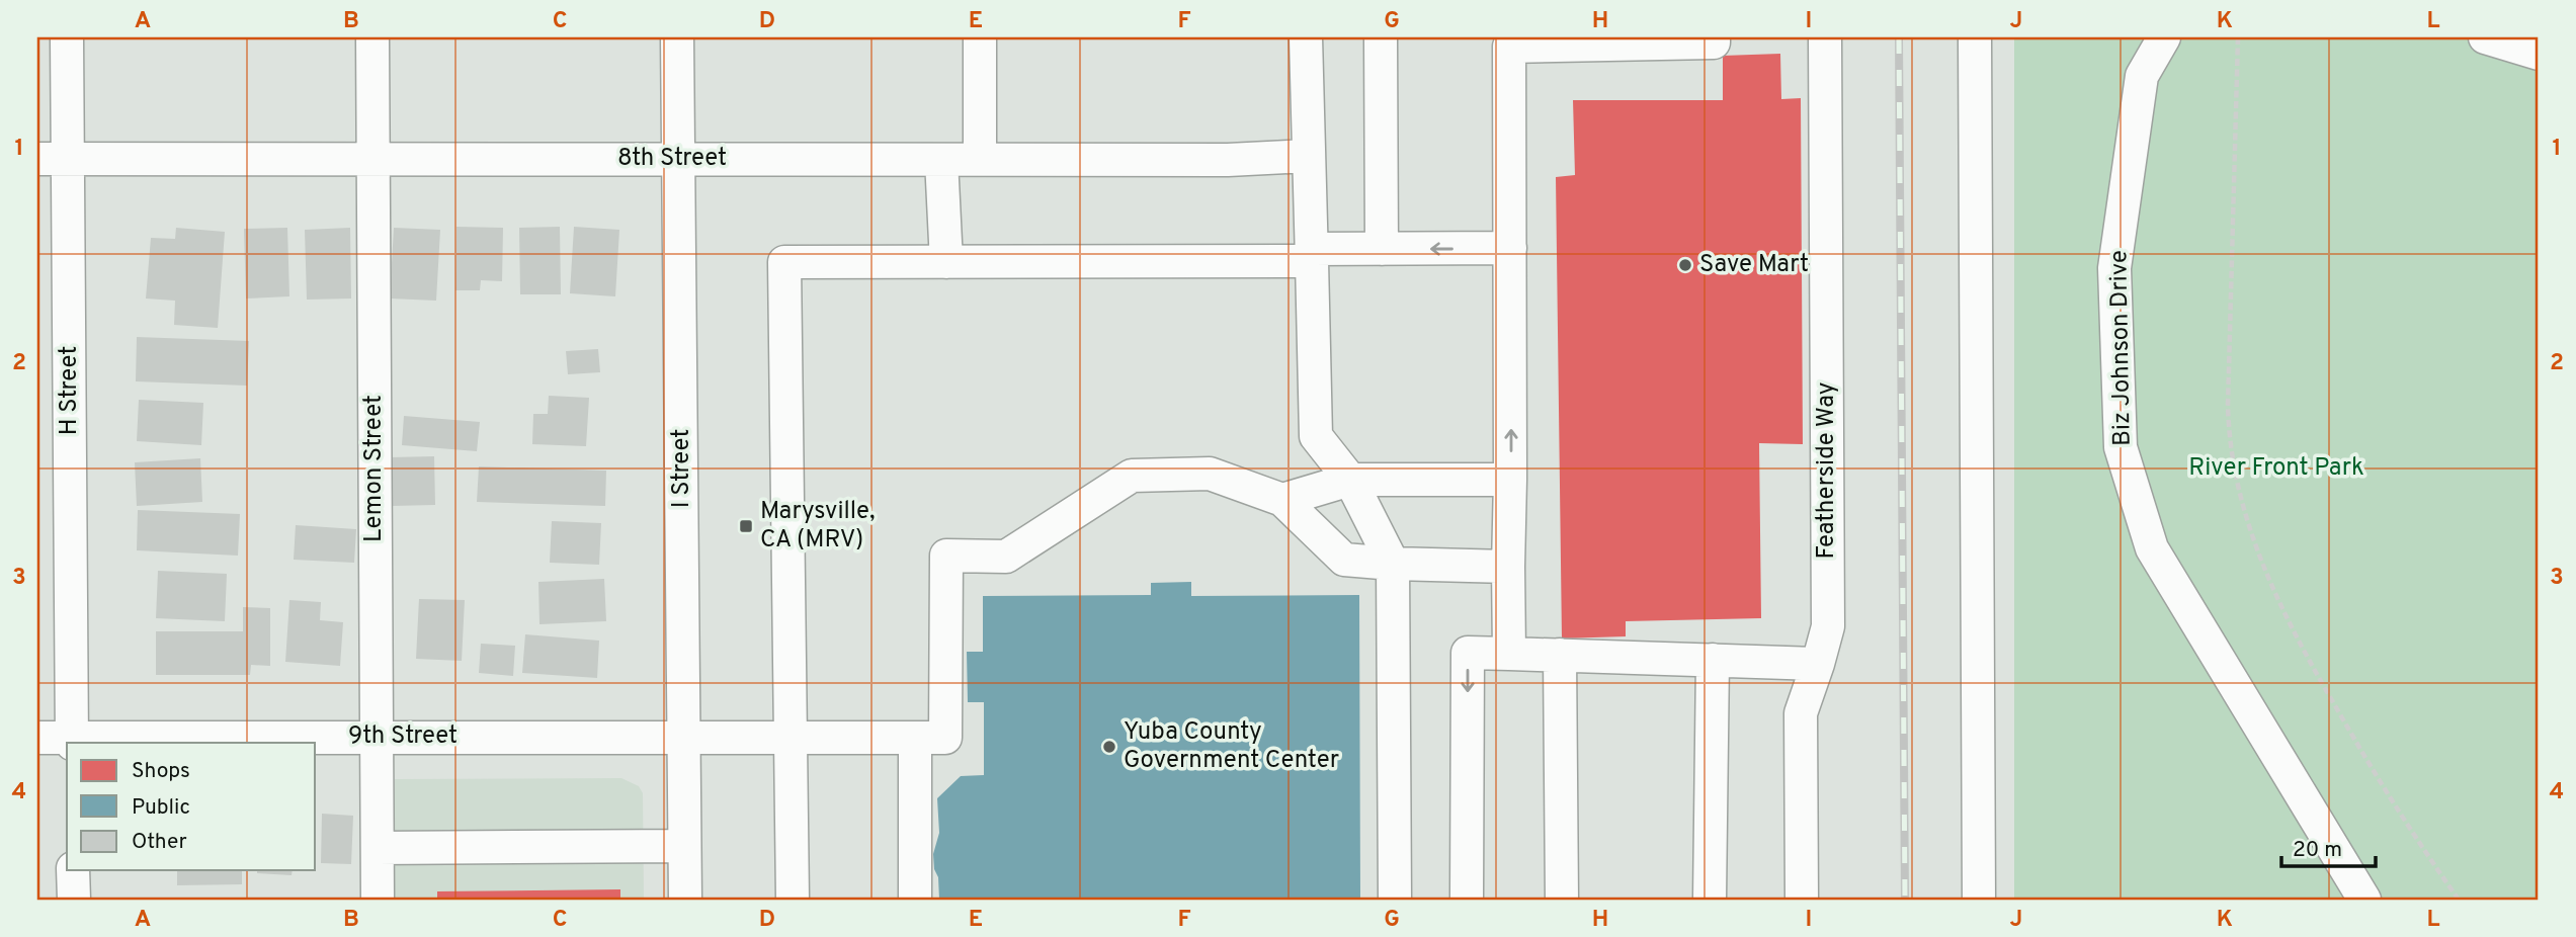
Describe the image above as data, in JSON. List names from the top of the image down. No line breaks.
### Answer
{"streets":{"street":["8th Street","Biz Johnson Drive","H Street","Lemon Street","I Street","Featherside Way","9th Street"]},"crossings":[["8th Street","H Street"],["8th Street","Lemon Street"],["8th Street","I Street"],["H Street","9th Street"],["Lemon Street","9th Street"],["I Street","9th Street"]],"parks":["River Front Park"],"places":{"other":["Save Mart","Yuba County Government Center"],"transit":["Marysville, CA (MRV)"]},"legend":["Shops","Public","Other"],"scale_bar":"20 m","grid":{"columns":["A","B","C","D","E","F","G","H","I","J","K","L"],"rows":["1","2","3","4"]}}
